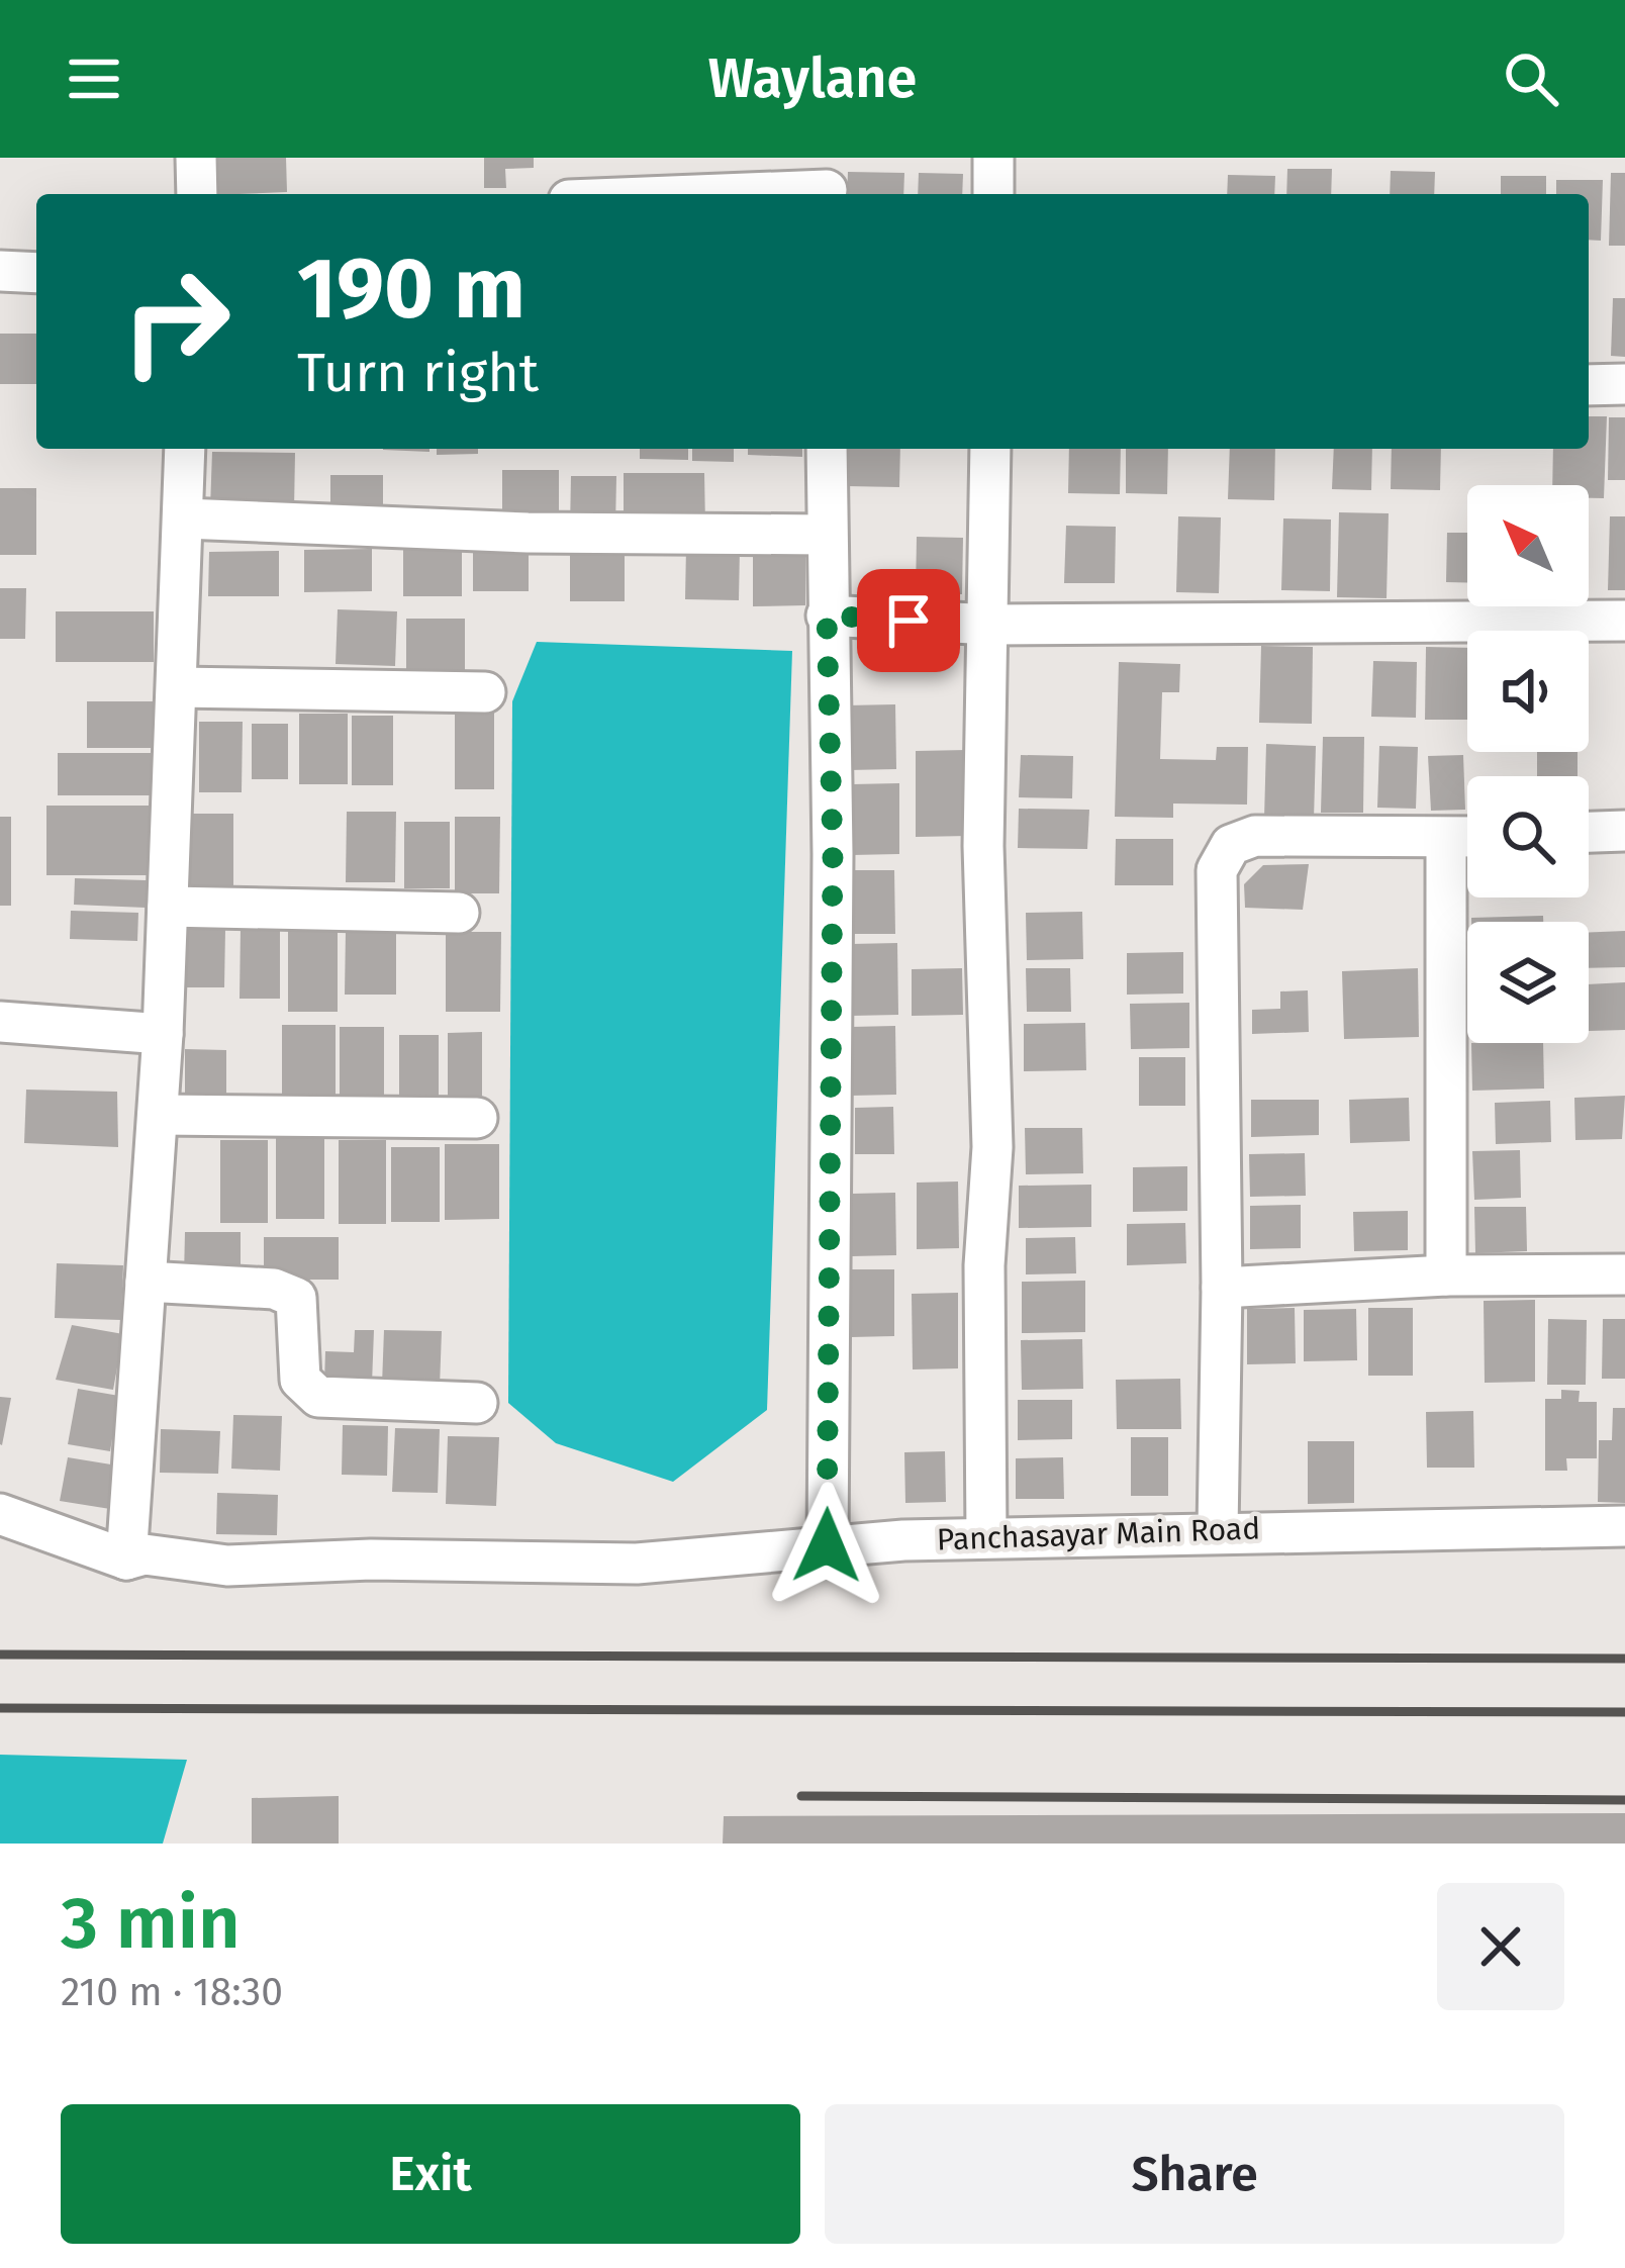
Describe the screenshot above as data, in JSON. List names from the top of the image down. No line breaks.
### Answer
{"streets":{"street":["Panchasayar Main Road"]},"north":"top left","page":{"header":"Waylane","turn":["190 m","Turn right"],"heading":["3 min","210 m · 18:30"],"buttons":["Exit","Share"]}}
